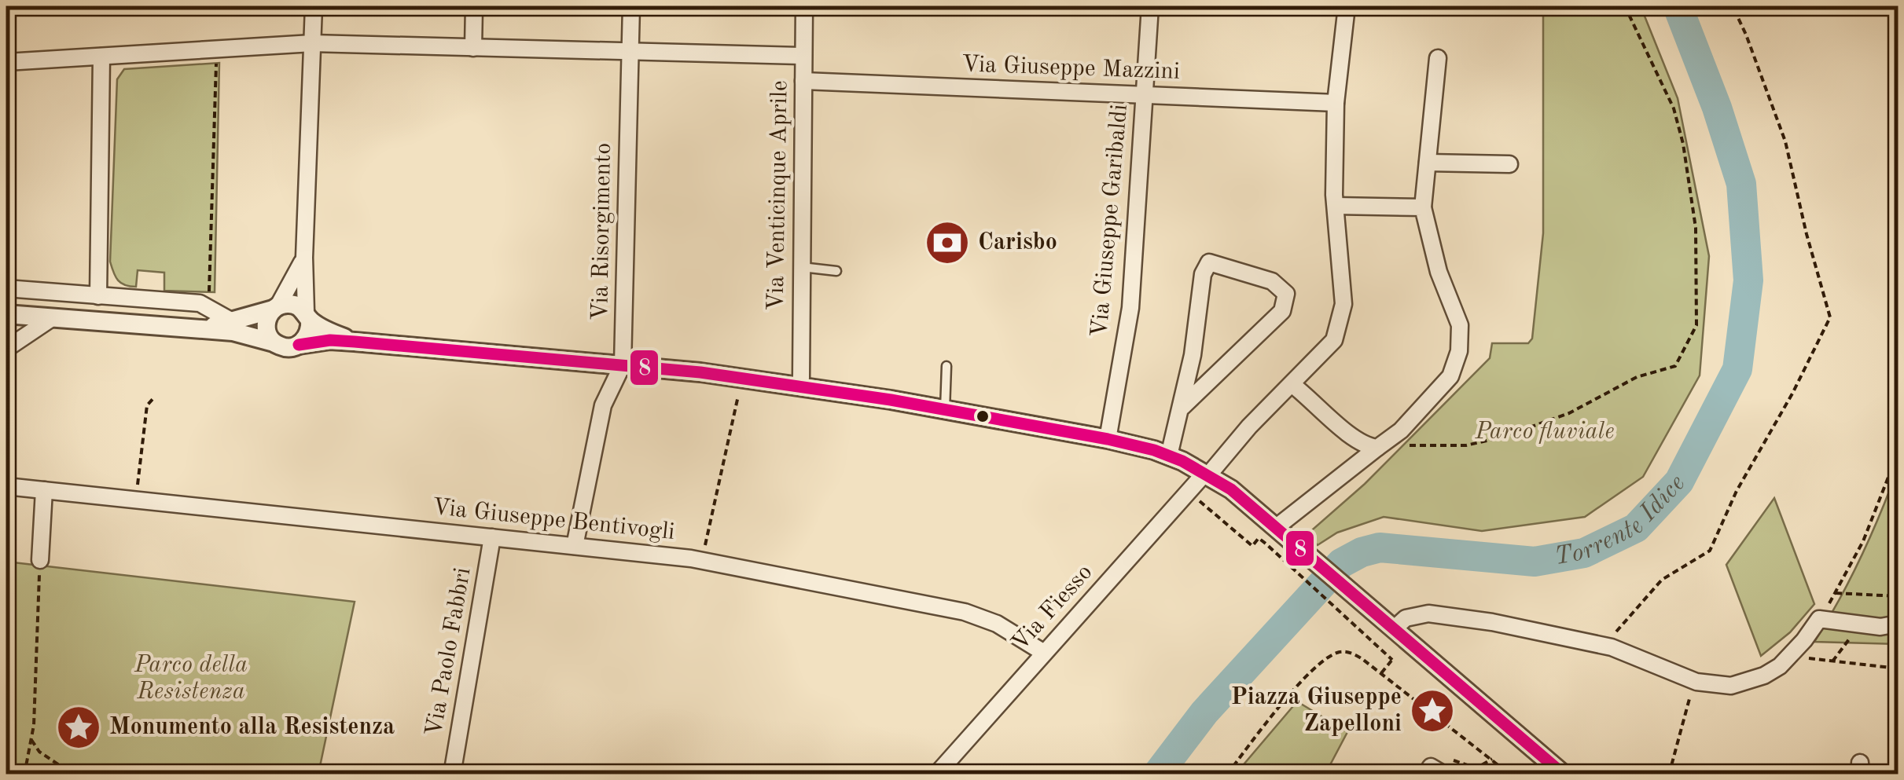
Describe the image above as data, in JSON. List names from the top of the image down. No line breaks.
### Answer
{"streets":{"street":["Via Giuseppe Mazzini","Via Venticinque Aprile","Via Giuseppe Garibaldi","Via Risorgimento","Via Giuseppe Bentivogli","Via Fiesso","Via Paolo Fabbri"]},"crossings":[["Via Giuseppe Mazzini","Via Venticinque Aprile"],["Via Giuseppe Mazzini","Via Giuseppe Garibaldi"],["Via Risorgimento","Via Giuseppe Bentivogli"],["Via Giuseppe Bentivogli","Via Fiesso"],["Via Giuseppe Bentivogli","Via Paolo Fabbri"]],"water":["Torrente Idice"],"parks":["Parco fluviale","Parco della Resistenza"],"places":{"bank":["Carisbo"],"place":["Piazza Giuseppe Zapelloni","Monumento alla Resistenza"]},"lines":["transit line 8"]}
